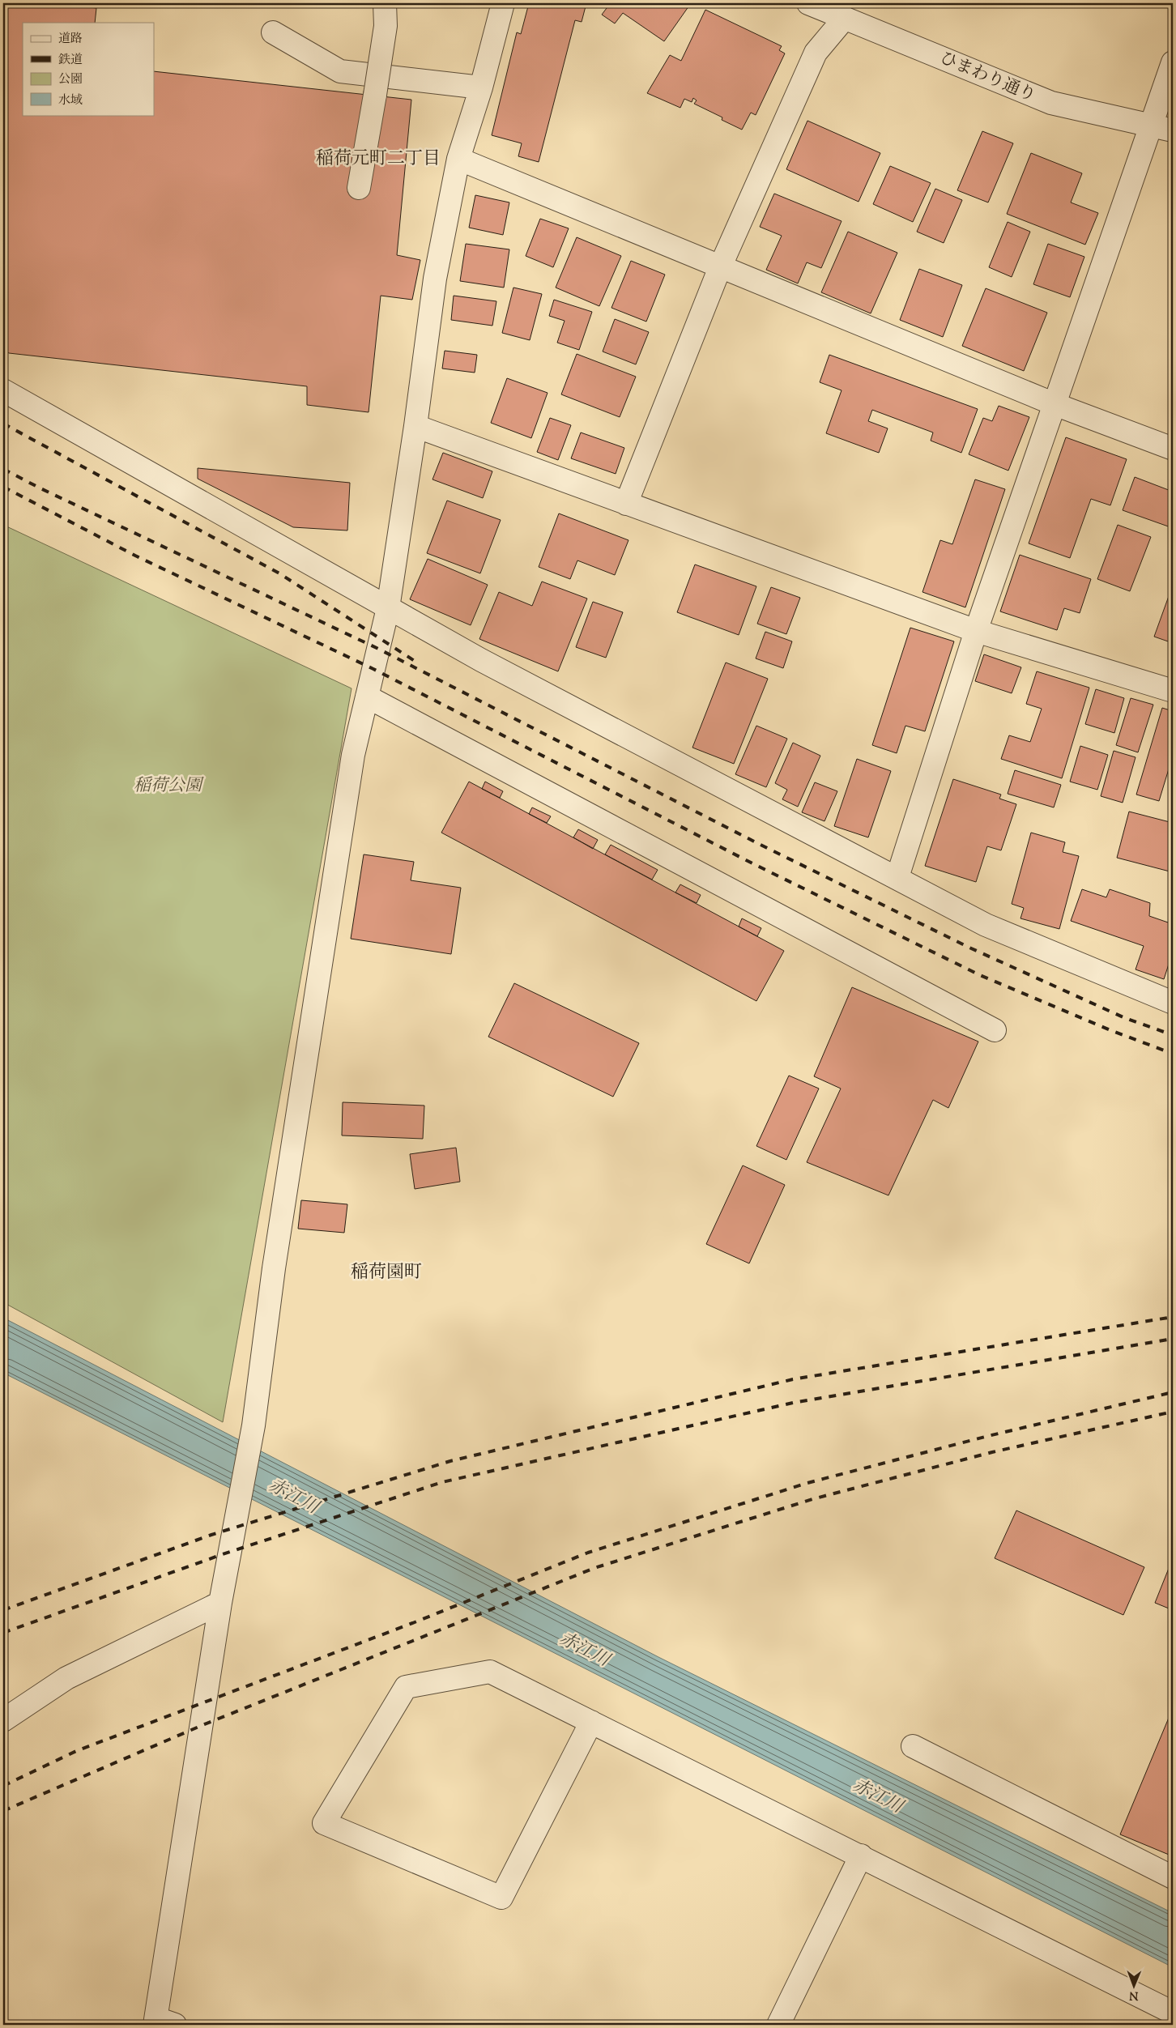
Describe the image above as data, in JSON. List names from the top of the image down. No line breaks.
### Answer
{"streets":{"street":["ひまわり通り"]},"districts":["稲荷元町二丁目","稲荷園町"],"water":["赤江川"],"parks":["稲荷公園"],"legend":["道路","鉄道","公園","水域"],"north":"bottom"}
